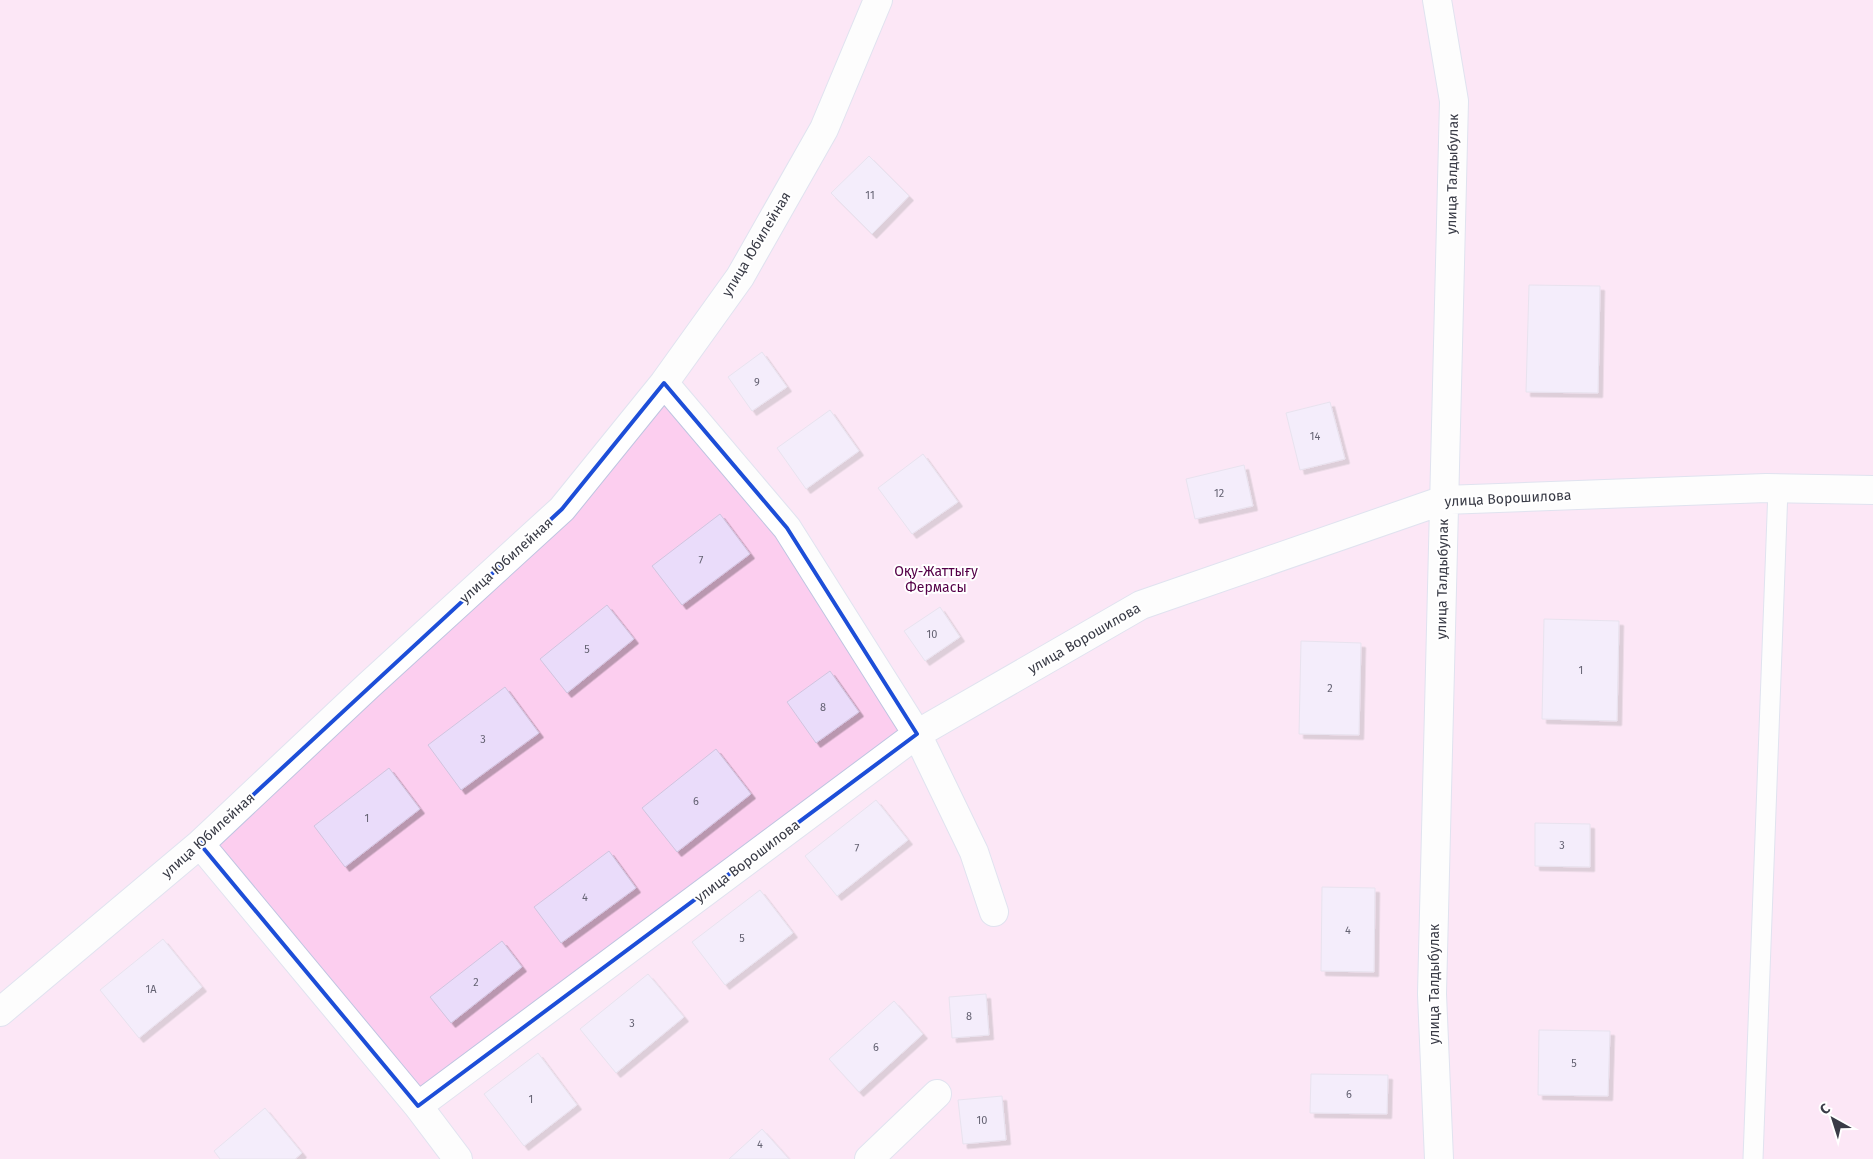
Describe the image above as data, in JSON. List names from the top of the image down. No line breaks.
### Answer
{"streets":{"street":["улица Талдыбулак","улица Юбилейная","улица Ворошилова"]},"crossings":[["улица Талдыбулак","улица Ворошилова"]],"parks":["Оқу-Жаттығу Фермасы"],"house_numbers":["11","9","14","12","7","10","5","1","2","8","3","6","1","3","7","4","4","5","2","1А","8","3","6","5","6","1","10","4"],"north":"top left"}
